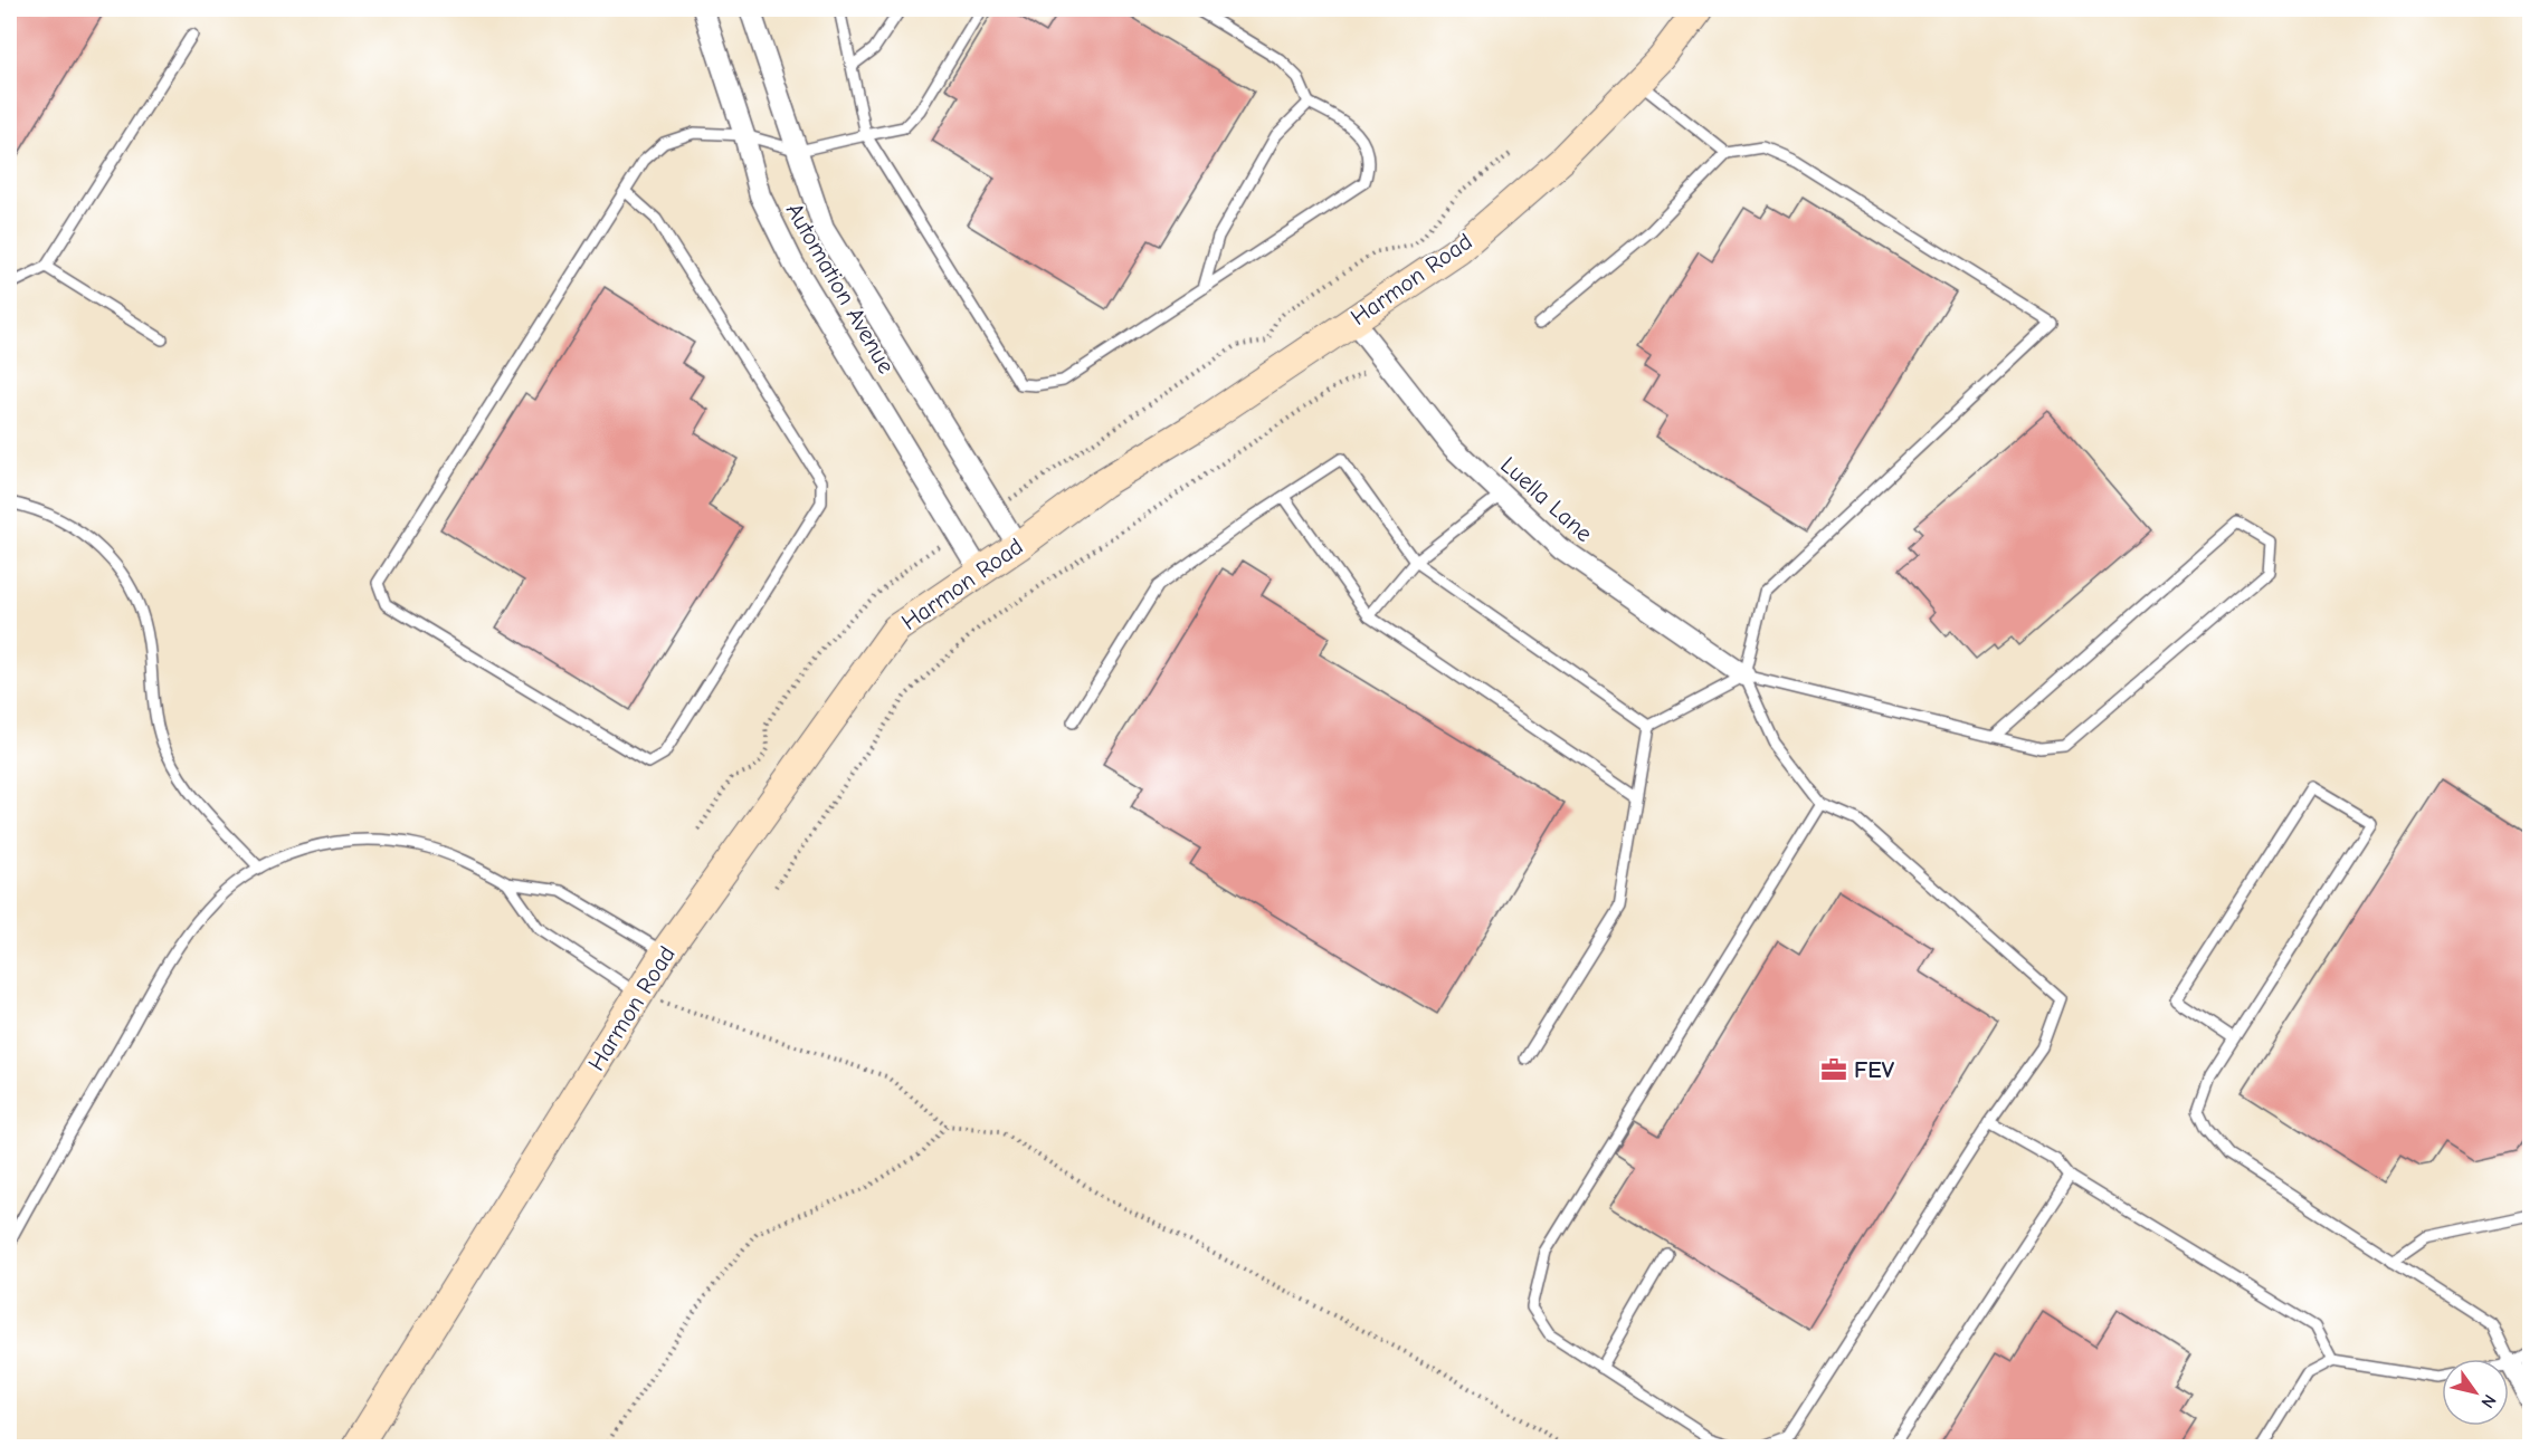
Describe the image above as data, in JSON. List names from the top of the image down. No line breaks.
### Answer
{"streets":{"street":["Harmon Road","Automation Avenue","Luella Lane"]},"crossings":[["Harmon Road","Automation Avenue"],["Harmon Road","Luella Lane"]],"places":{"office":["FEV"]},"north":"bottom right"}
